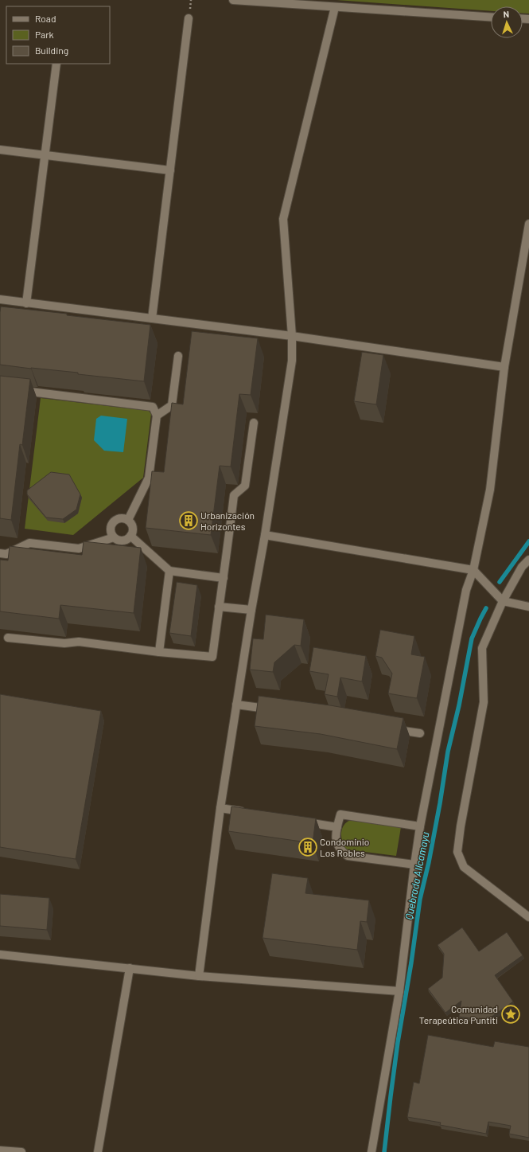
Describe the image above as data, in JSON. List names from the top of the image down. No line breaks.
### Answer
{"water":["Quebrada Allcamayu"],"places":{"building":["Urbanización Horizontes","Condominio Los Robles"],"place":["Comunidad Terapeútica Puntiti"]},"legend":["Road","Park","Building"],"north":"top"}
